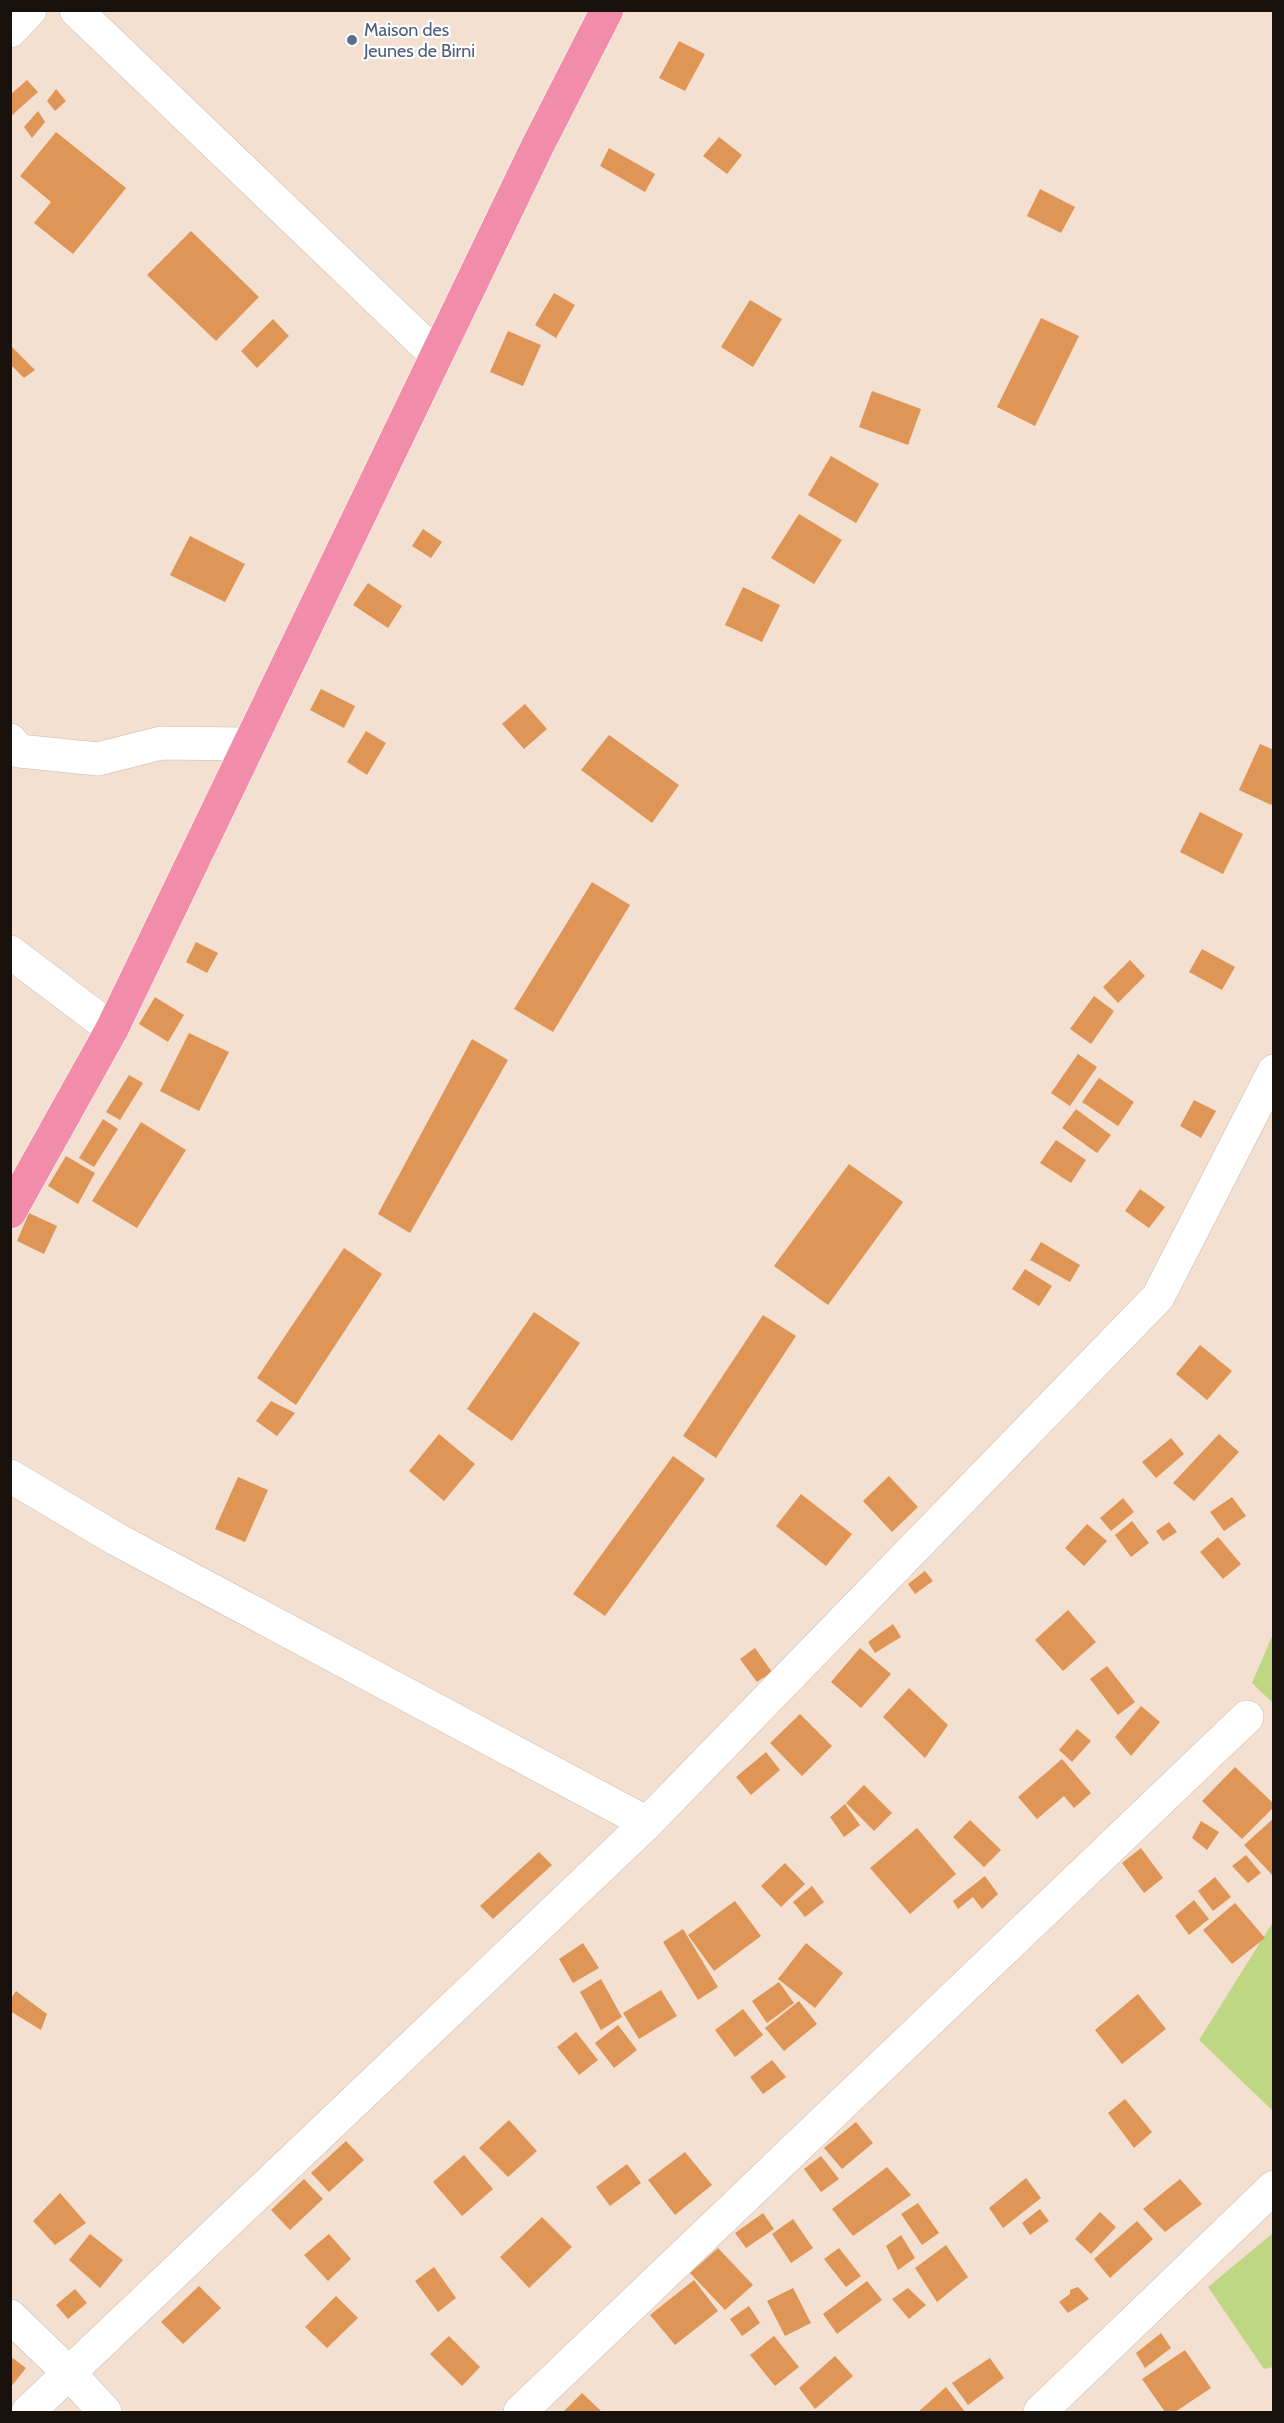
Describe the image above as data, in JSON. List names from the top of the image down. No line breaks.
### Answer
{"places":["Maison des Jeunes de Birni"]}
